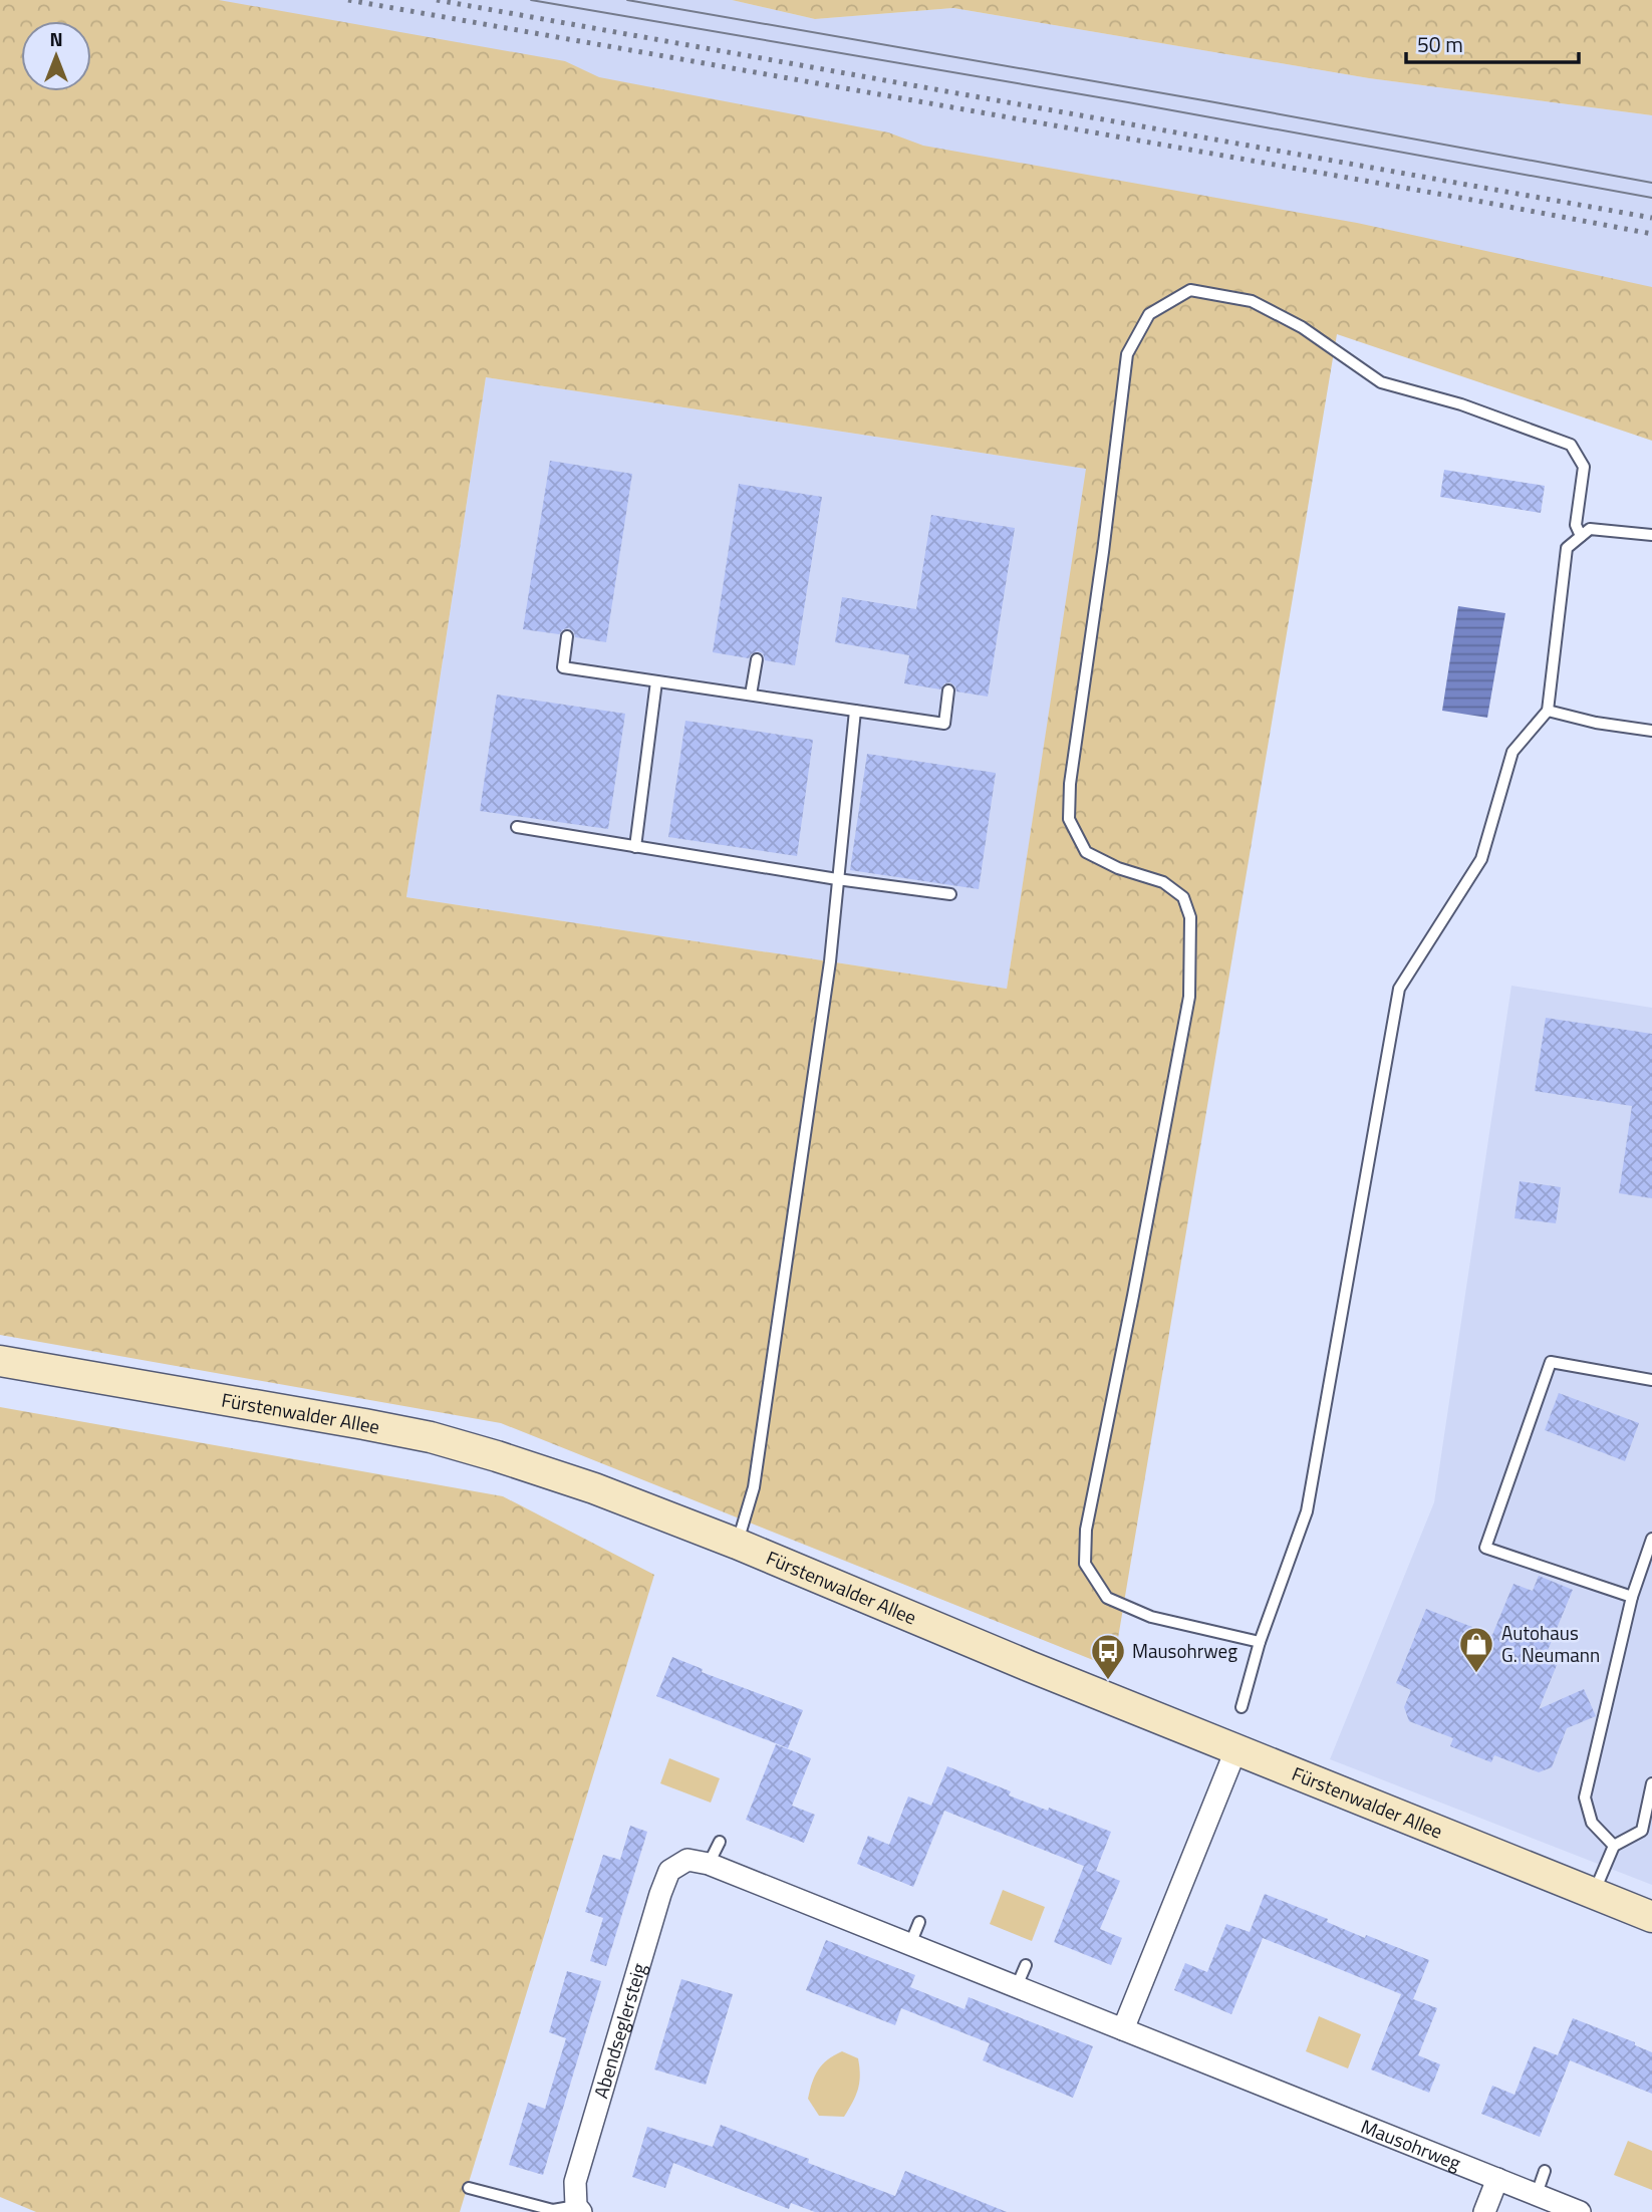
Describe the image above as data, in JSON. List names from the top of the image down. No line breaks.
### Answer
{"streets":{"main road":["Fürstenwalder Allee"],"street":["Abendseglersteig","Mausohrweg"]},"crossings":[["Abendseglersteig","Mausohrweg"]],"places":{"shop":["Autohaus G. Neumann"],"bus stop":["Mausohrweg"]},"scale_bar":"50 m","north":"top"}
